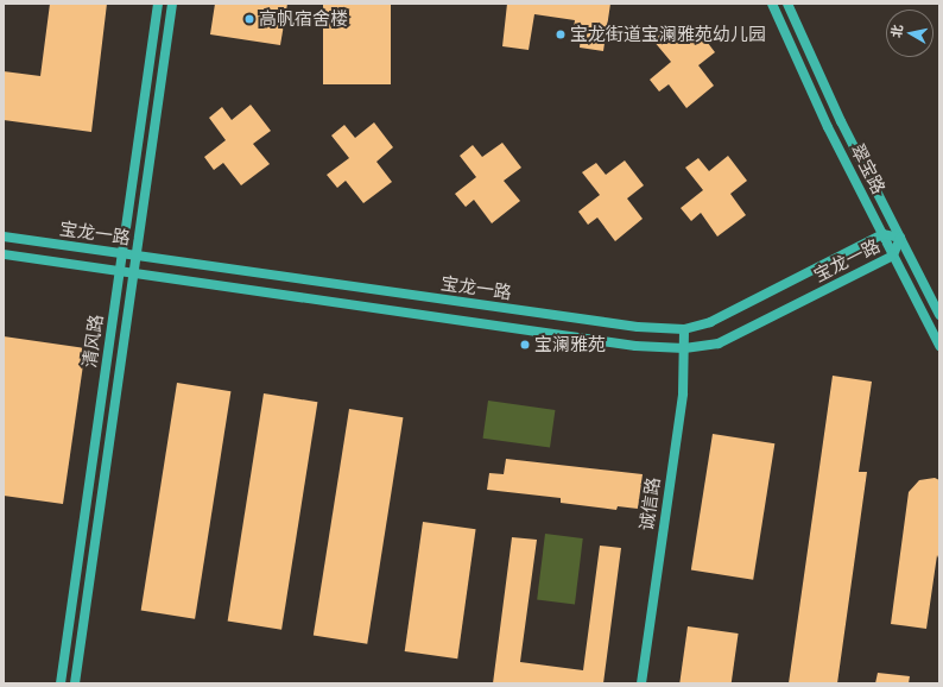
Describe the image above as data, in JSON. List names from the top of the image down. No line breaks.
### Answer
{"streets":{"street":["翠宝路","宝龙一路","清风路","诚信路"]},"crossings":[["翠宝路","宝龙一路"],["宝龙一路","清风路"],["宝龙一路","诚信路"]],"places":["高帆宿舍楼","宝龙街道宝澜雅苑幼儿园","宝澜雅苑"],"north":"left"}
